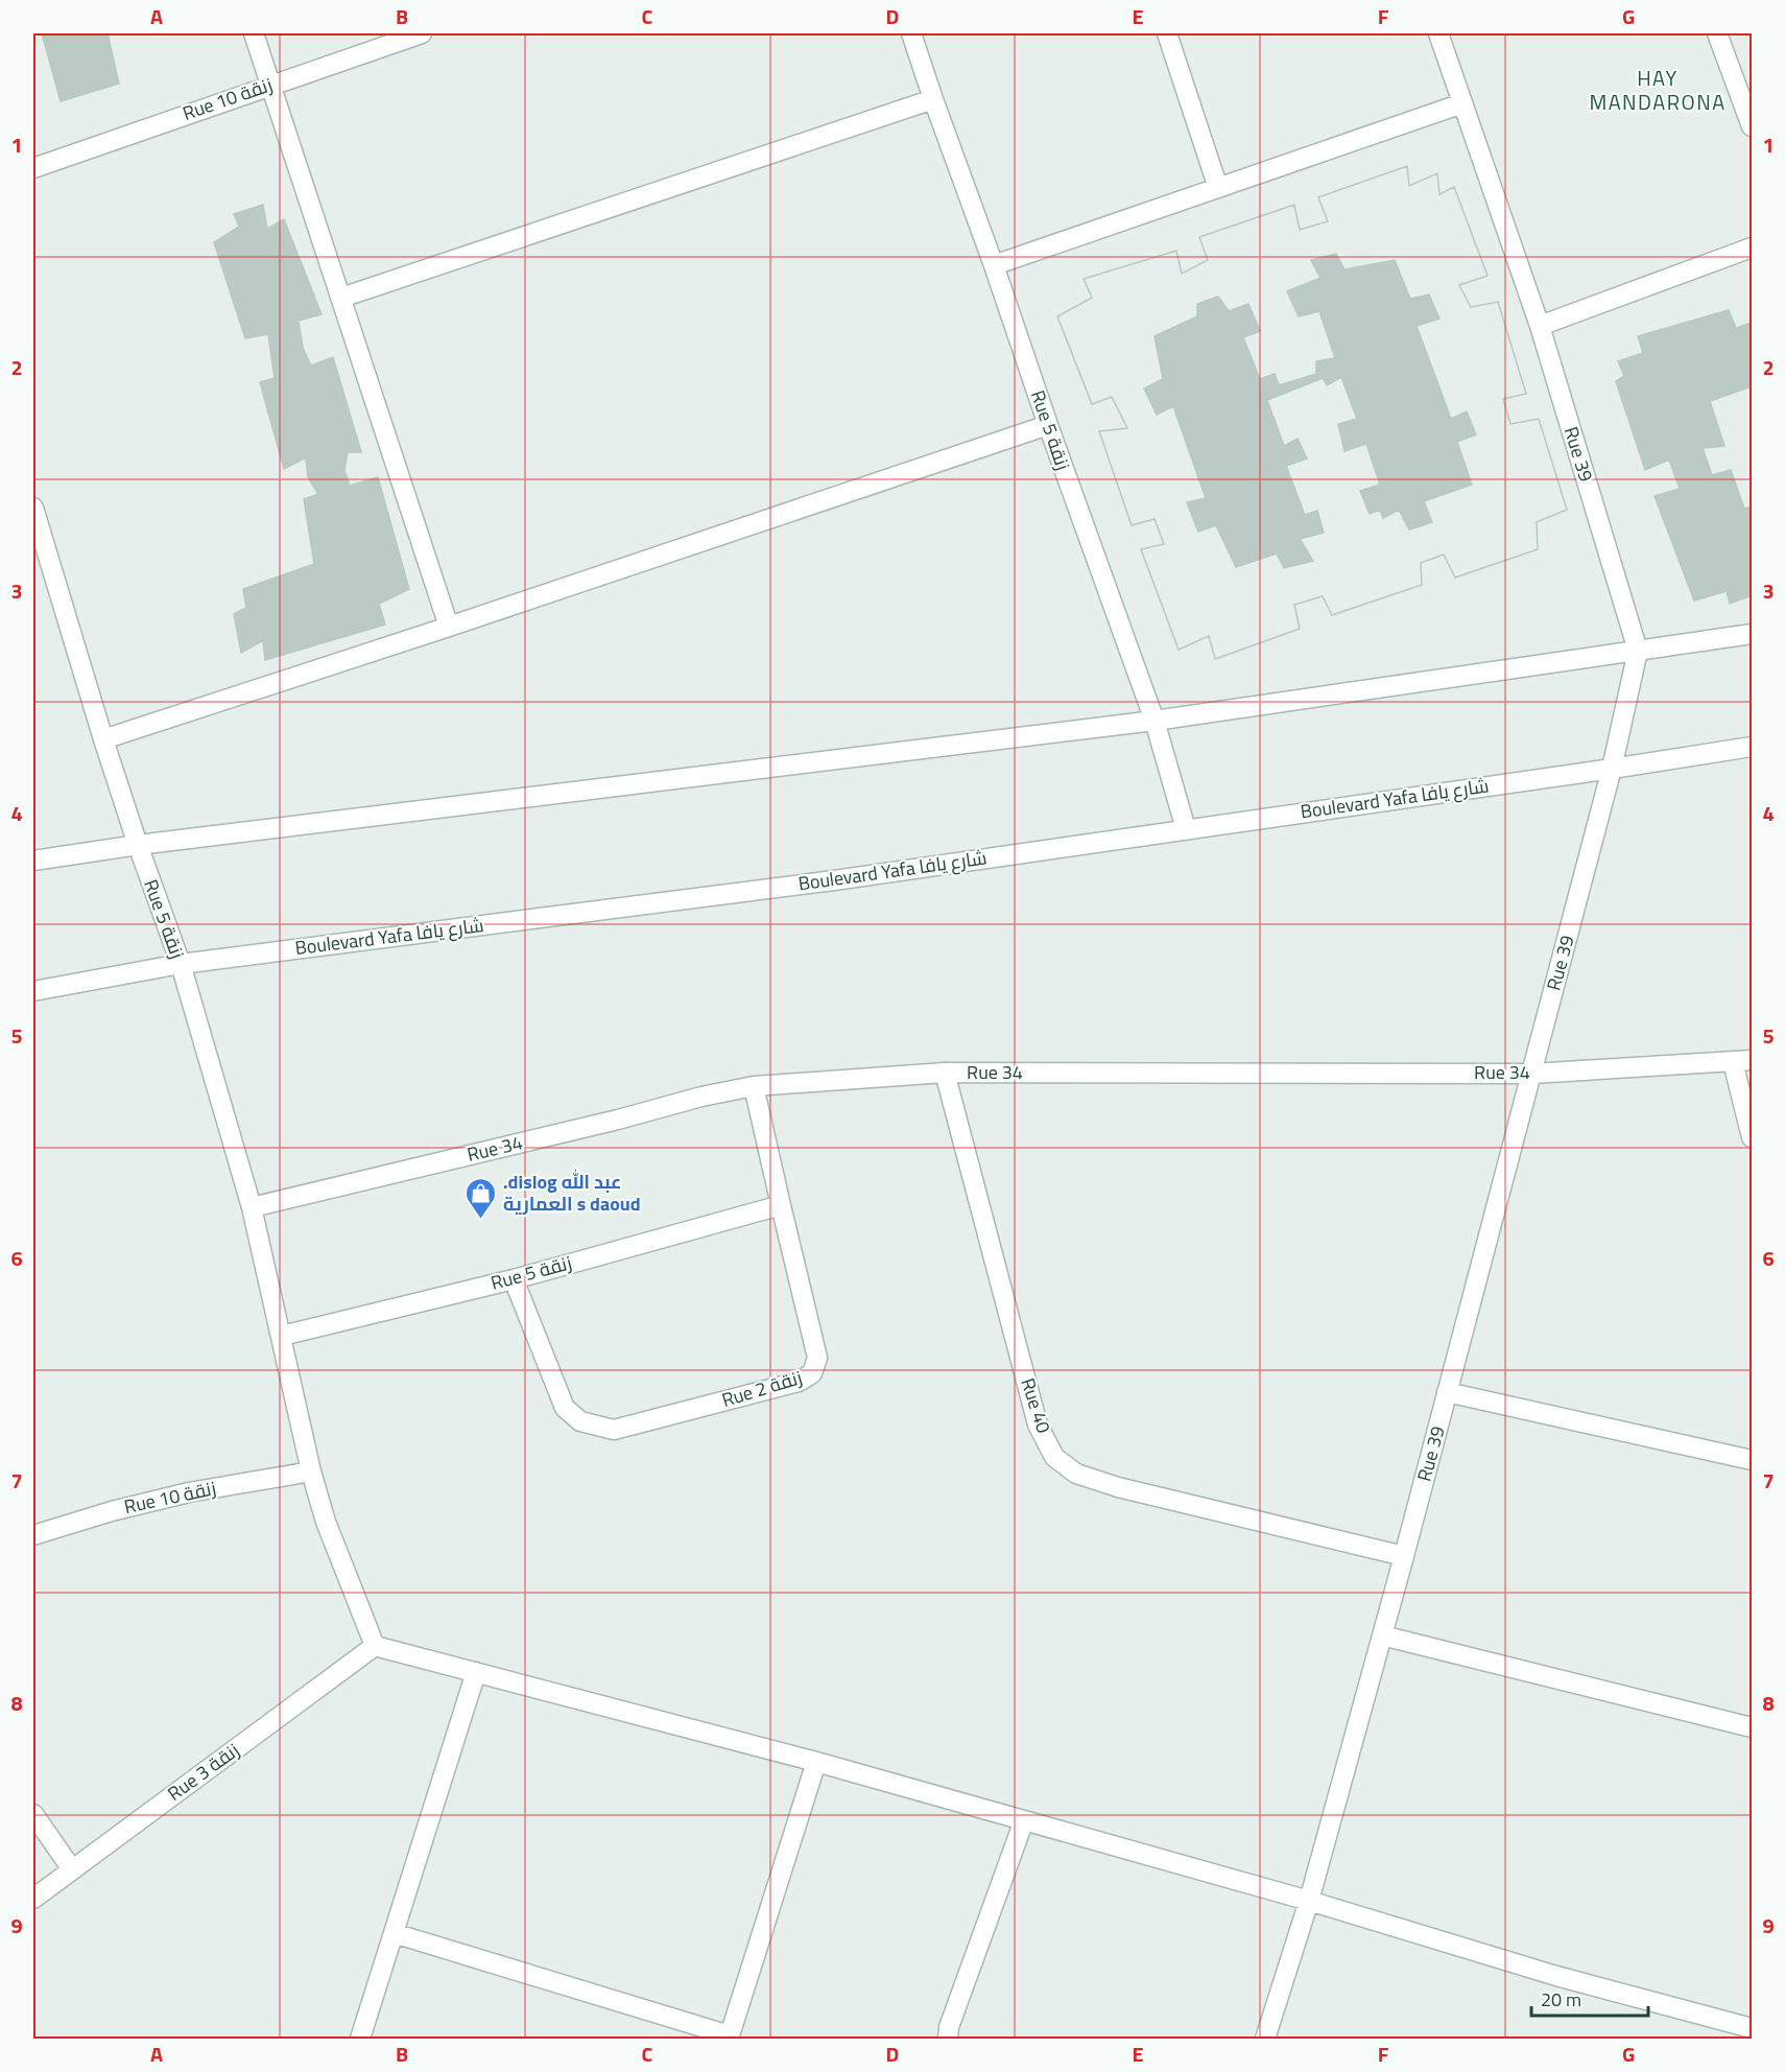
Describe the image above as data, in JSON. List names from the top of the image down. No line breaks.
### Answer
{"streets":{"street":["Rue 10 زنقة","Rue 5 زنقة","Rue 39","Boulevard Yafa شارع يافا","Rue 34","Rue 2 زنقة","Rue 40","Rue 3 زنقة"]},"crossings":[["Rue 10 زنقة","Rue 5 زنقة"],["Rue 5 زنقة","Boulevard Yafa شارع يافا"],["Rue 5 زنقة","Rue 34"],["Rue 5 زنقة","Rue 2 زنقة"],["Rue 5 زنقة","Rue 3 زنقة"],["Rue 39","Boulevard Yafa شارع يافا"],["Rue 39","Rue 34"],["Rue 39","Rue 40"],["Rue 34","Rue 2 زنقة"],["Rue 34","Rue 40"]],"districts":["HAY MANDARONA"],"places":{"shop":[".dislog عبد الله العمارية s daoud"]},"scale_bar":"20 m","grid":{"columns":["A","B","C","D","E","F","G"],"rows":["1","2","3","4","5","6","7","8","9"]}}
